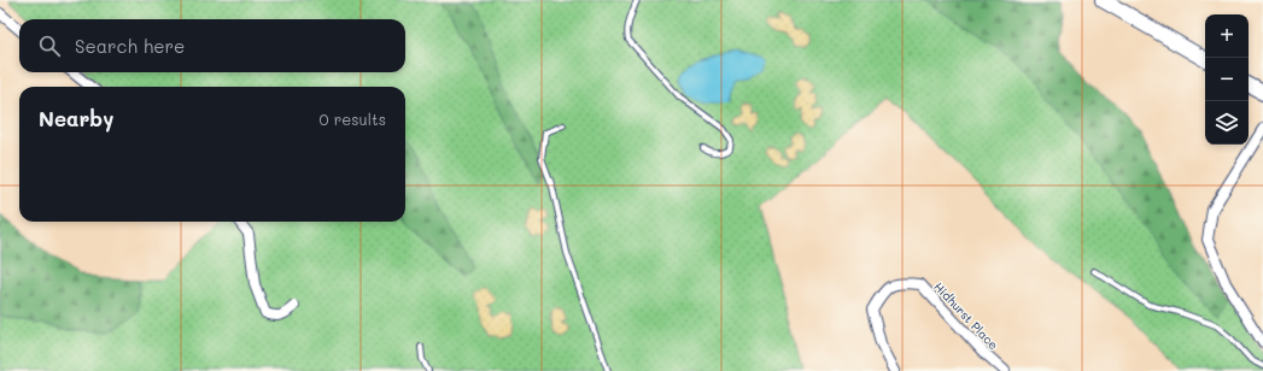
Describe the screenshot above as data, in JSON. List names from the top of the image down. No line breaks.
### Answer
{"streets":{"street":["Hidhurst Place"]},"page":{"map_buttons":["+","−"],"search":"Search here","heading":["Nearby","0 results"]}}
